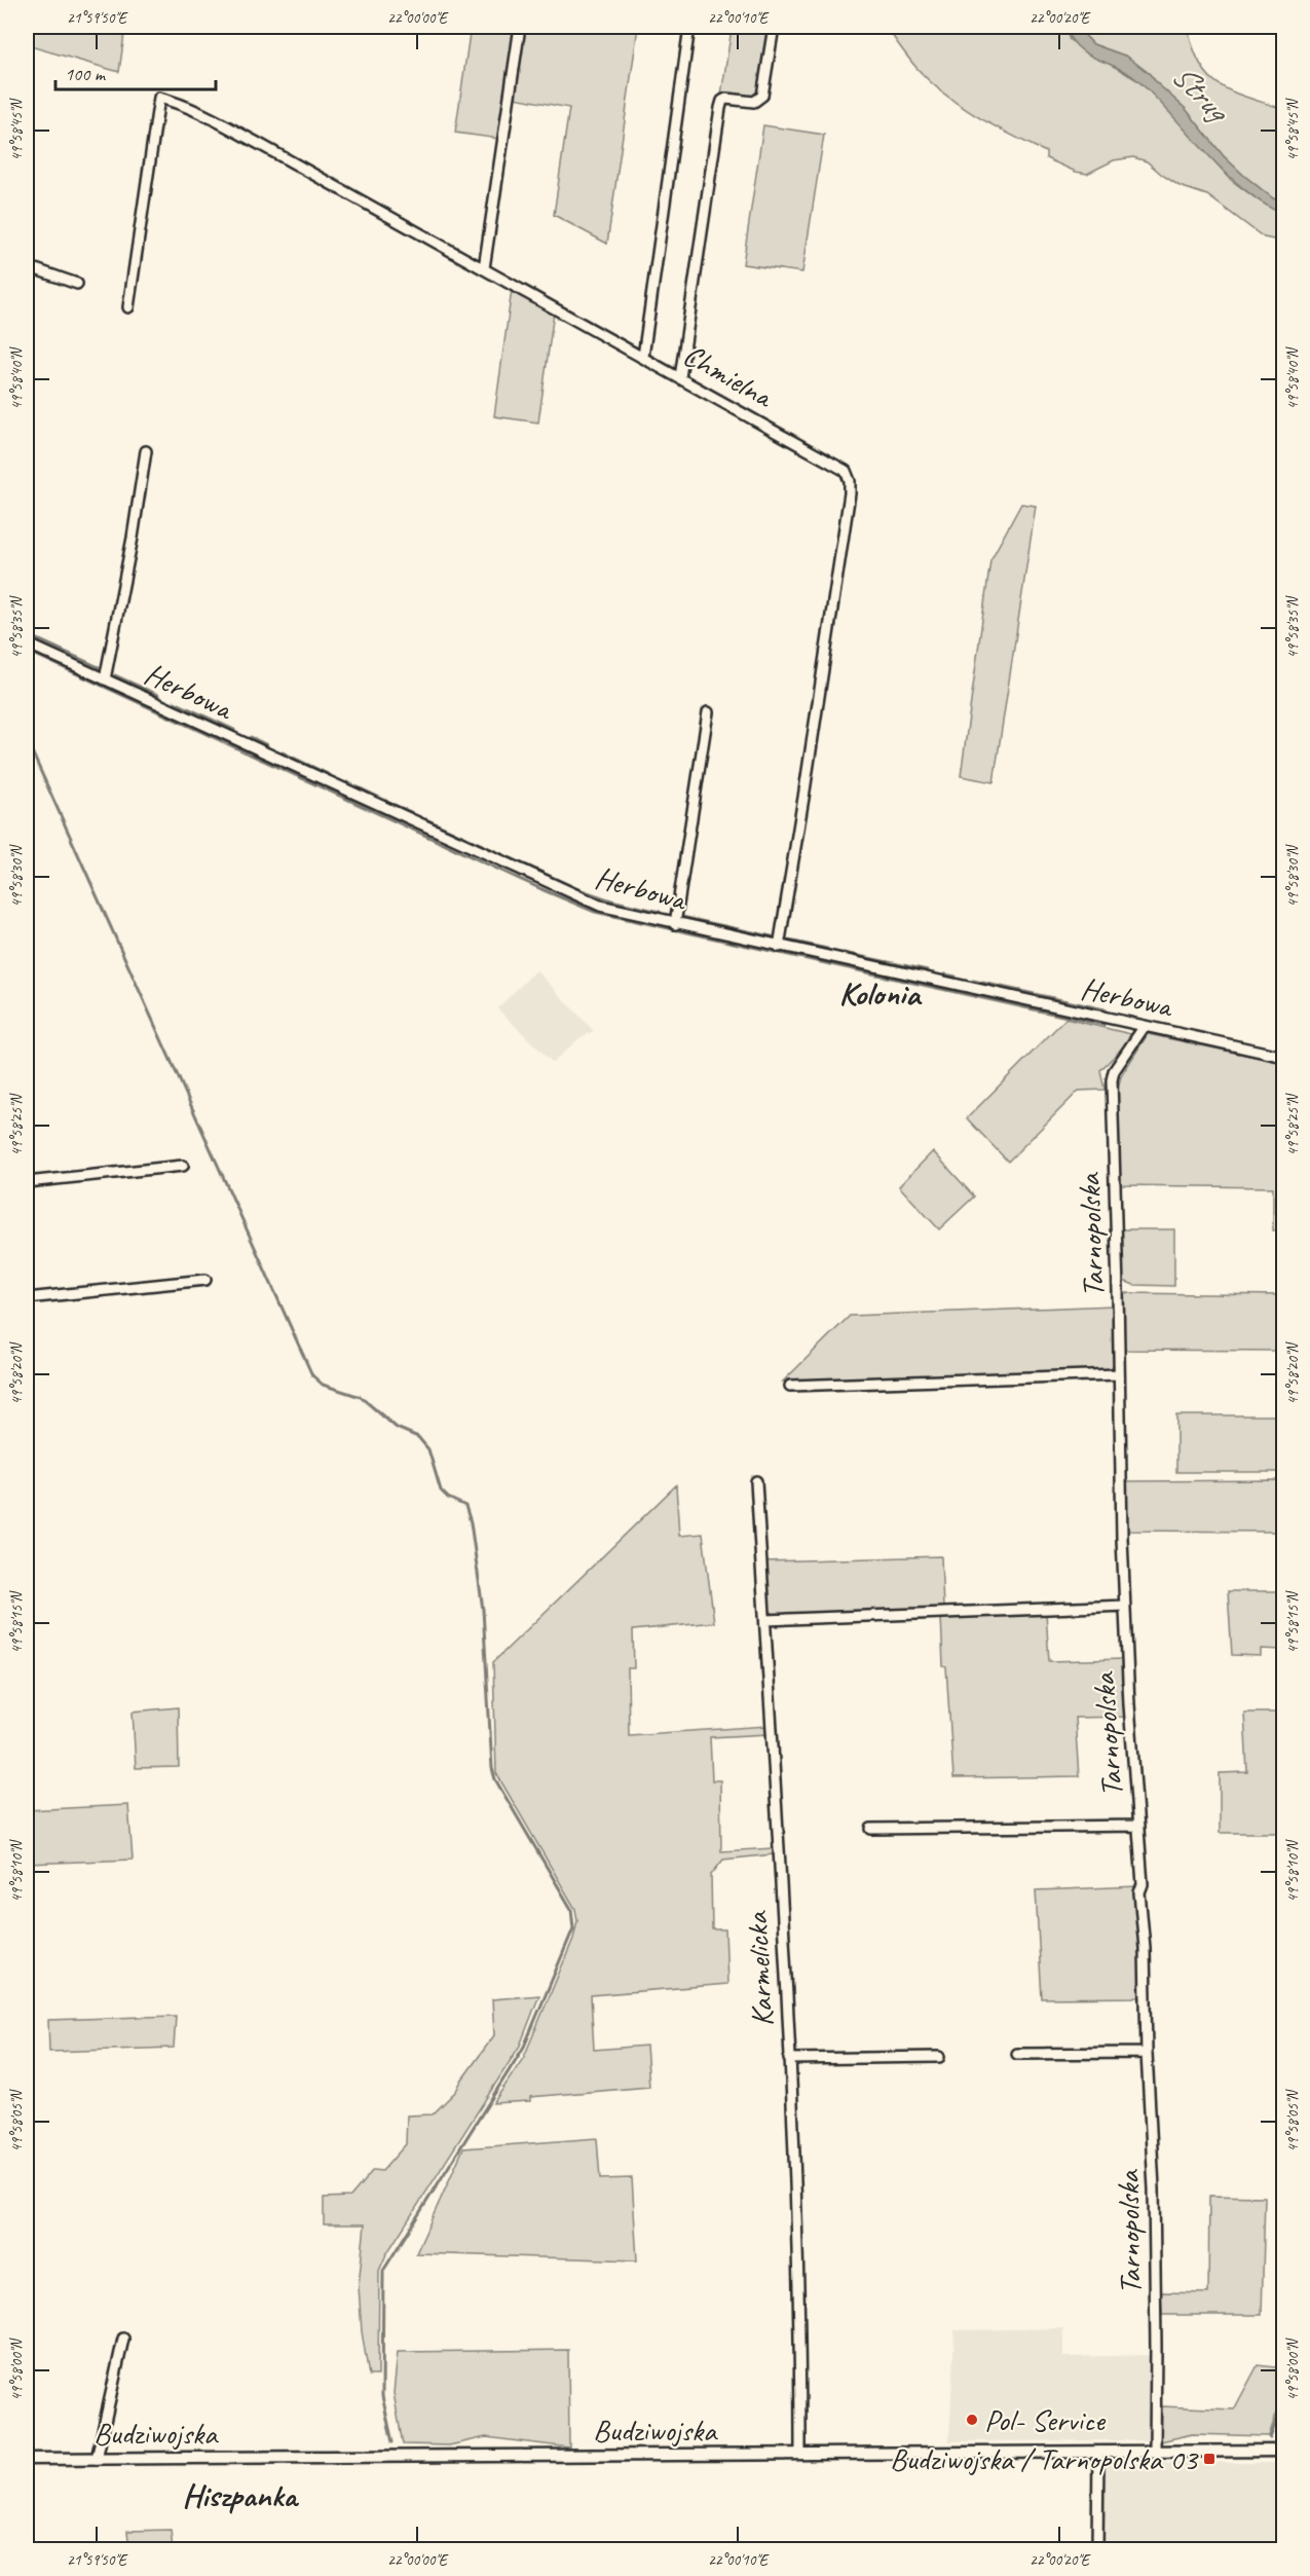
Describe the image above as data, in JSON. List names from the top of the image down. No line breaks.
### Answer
{"streets":{"street":["Chmielna","Herbowa","Tarnopolska","Karmelicka","Budziwojska"]},"crossings":[["Chmielna","Herbowa"],["Herbowa","Tarnopolska"],["Tarnopolska","Budziwojska"],["Karmelicka","Budziwojska"]],"districts":["Kolonia","Hiszpanka"],"water":["Strug"],"places":{"other":["Pol- Service"],"transit":["Budziwojska / Tarnopolska 03"]},"scale_bar":"100 m","coordinates":["21°59'50\"E","22°00'00\"E","22°00'10\"E","22°00'20\"E","49°58'45\"N","49°58'40\"N","49°58'35\"N","49°58'30\"N","49°58'25\"N","49°58'20\"N","49°58'15\"N","49°58'10\"N","49°58'05\"N","49°58'00\"N"]}
